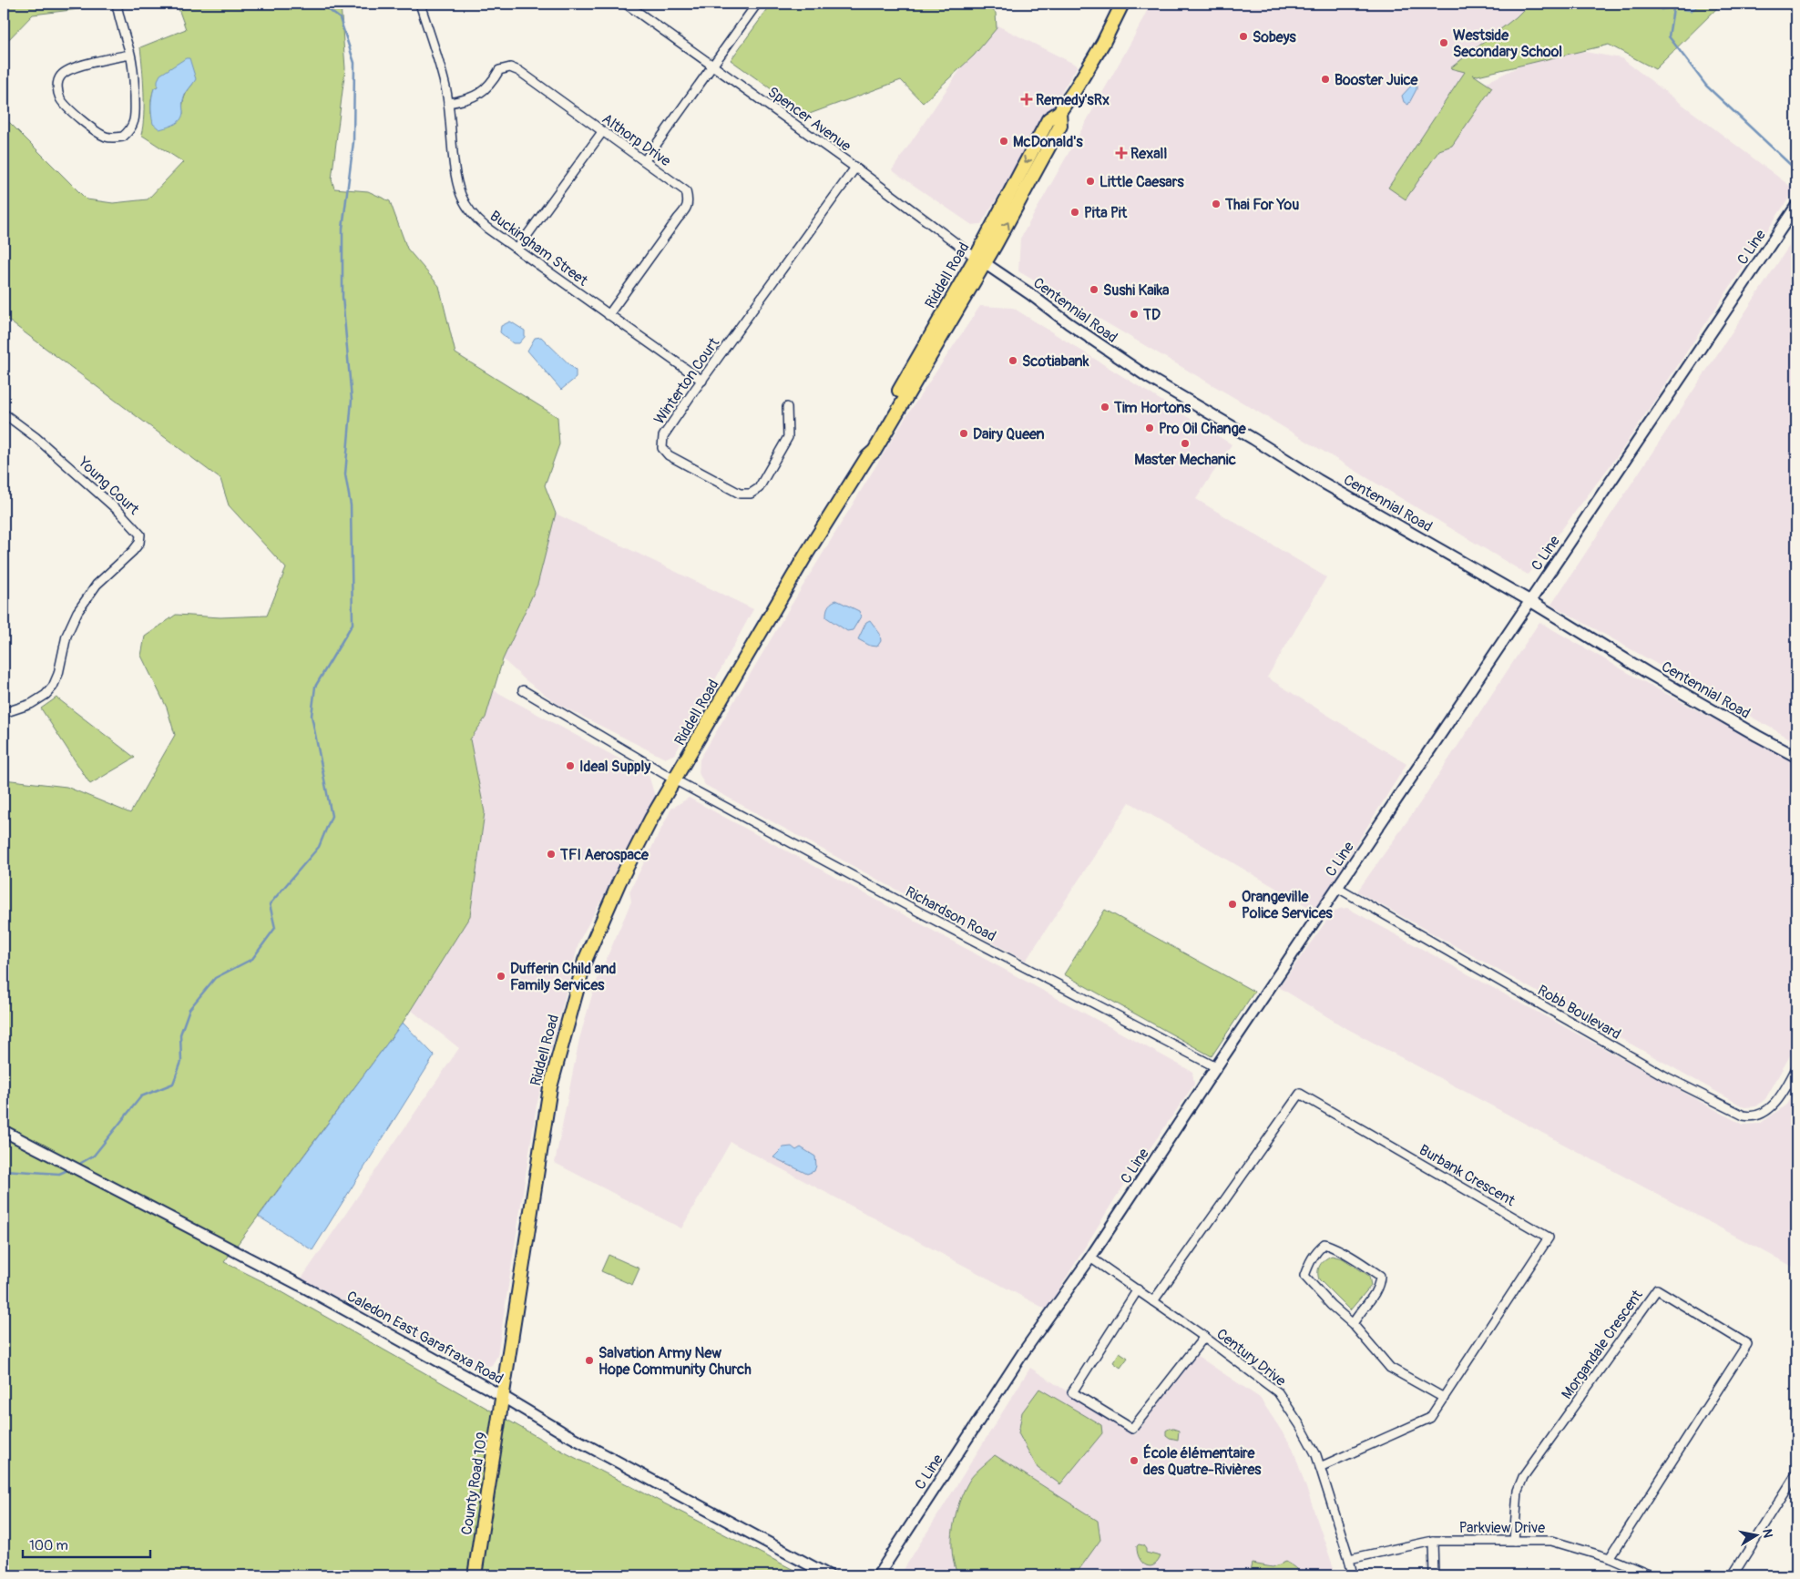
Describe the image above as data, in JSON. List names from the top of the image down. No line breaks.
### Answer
{"streets":{"main road":["Riddell Road","County Road 109"],"street":["Spencer Avenue","Althorp Drive","C Line","Buckingham Street","Centennial Road","Winterton Court","Young Court","Richardson Road","Robb Boulevard","Burbank Crescent","Caledon East Garafraxa Road","Morgandale Crescent","Century Drive","Parkview Drive"]},"crossings":[["Spencer Avenue","Riddell Road"],["Spencer Avenue","Centennial Road"],["Spencer Avenue","Winterton Court"],["Althorp Drive","Buckingham Street"],["C Line","Centennial Road"],["C Line","Richardson Road"],["C Line","Robb Boulevard"],["C Line","Century Drive"],["Buckingham Street","Winterton Court"],["Riddell Road","Centennial Road"],["Riddell Road","Richardson Road"],["Riddell Road","Caledon East Garafraxa Road"],["Riddell Road","County Road 109"],["Burbank Crescent","Century Drive"],["Caledon East Garafraxa Road","County Road 109"],["Morgandale Crescent","Parkview Drive"],["Century Drive","Parkview Drive"]],"places":{"other":["Sobeys","Westside Secondary School","Booster Juice","McDonald's","Little Caesars","Thai For You","Pita Pit","Sushi Kaika","TD","Scotiabank","Tim Hortons","Pro Oil Change","Dairy Queen","Master Mechanic","Ideal Supply","TFI Aerospace","Orangeville Police Services","Dufferin Child and Family Services","Salvation Army New Hope Community Church","École élémentaire des Quatre-Rivières"],"health":["Remedy'sRx","Rexall"]},"scale_bar":"100 m","north":"right"}
